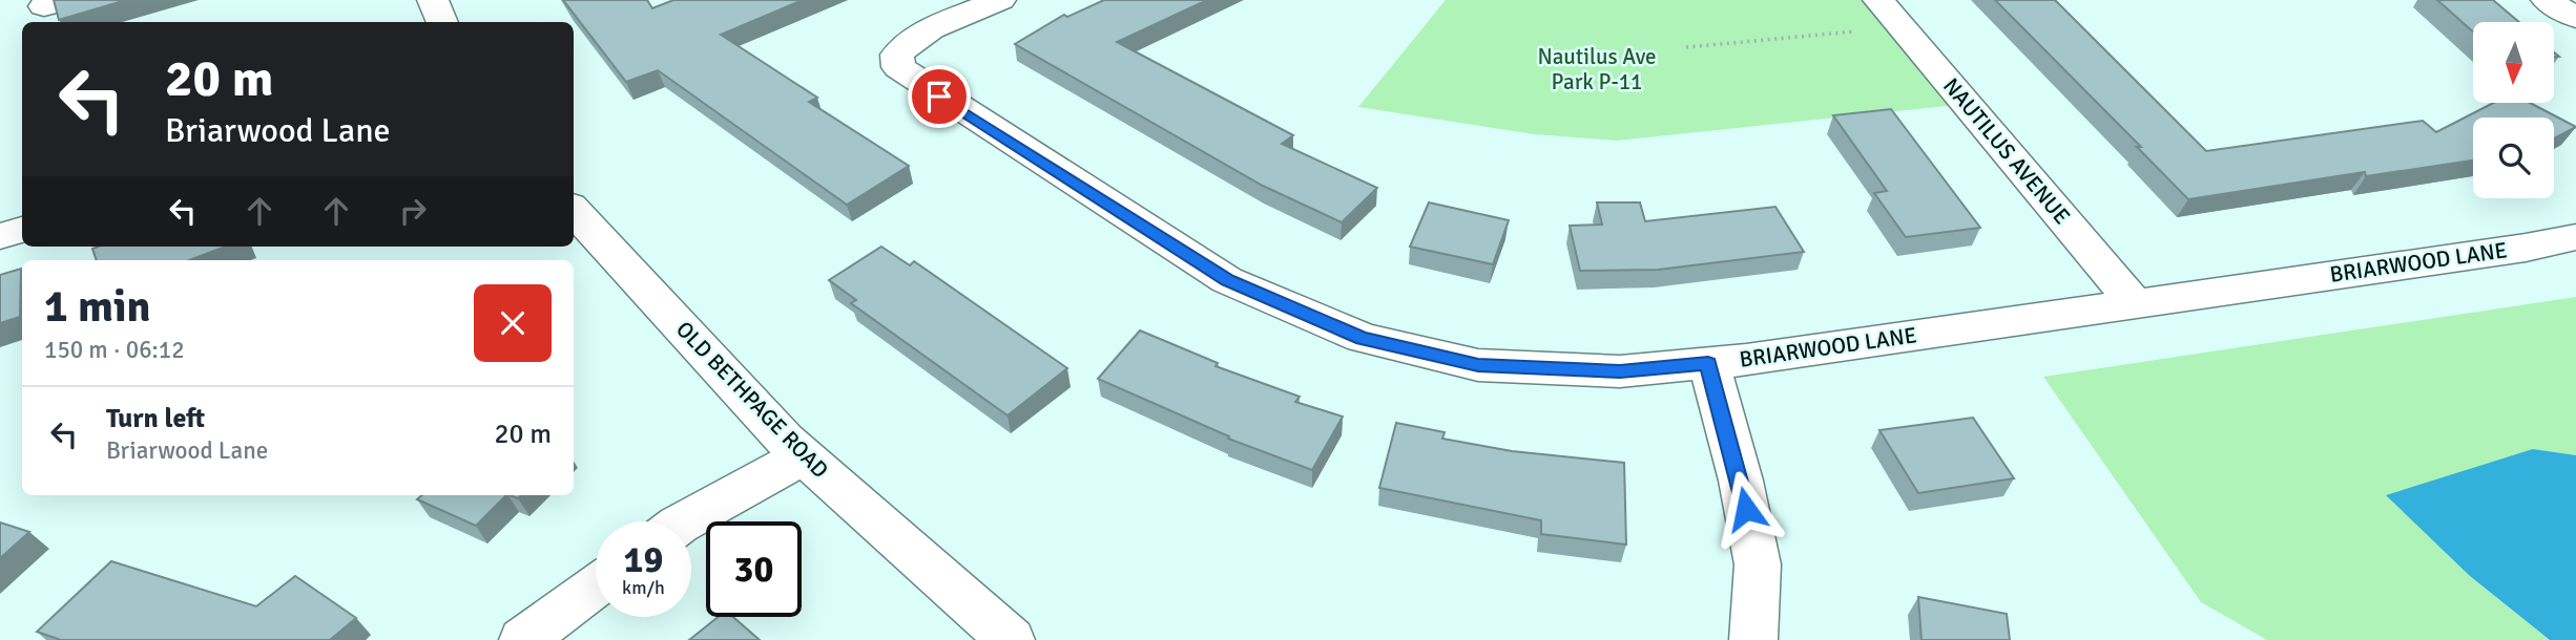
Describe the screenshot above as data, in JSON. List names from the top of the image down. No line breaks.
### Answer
{"streets":{"street":["NAUTILUS AVENUE","BRIARWOOD LANE","OLD BETHPAGE ROAD"]},"crossings":[["NAUTILUS AVENUE","BRIARWOOD LANE"]],"parks":["Nautilus Ave Park P-11"],"north":"bottom","page":{"turn":["20 m","Briarwood Lane"],"heading":["1 min","150 m · 06:12"],"list":[{"name":"Turn left","note":"Briarwood Lane","value":"20 m"}],"speed":"19 km/h","limit":"30"}}
